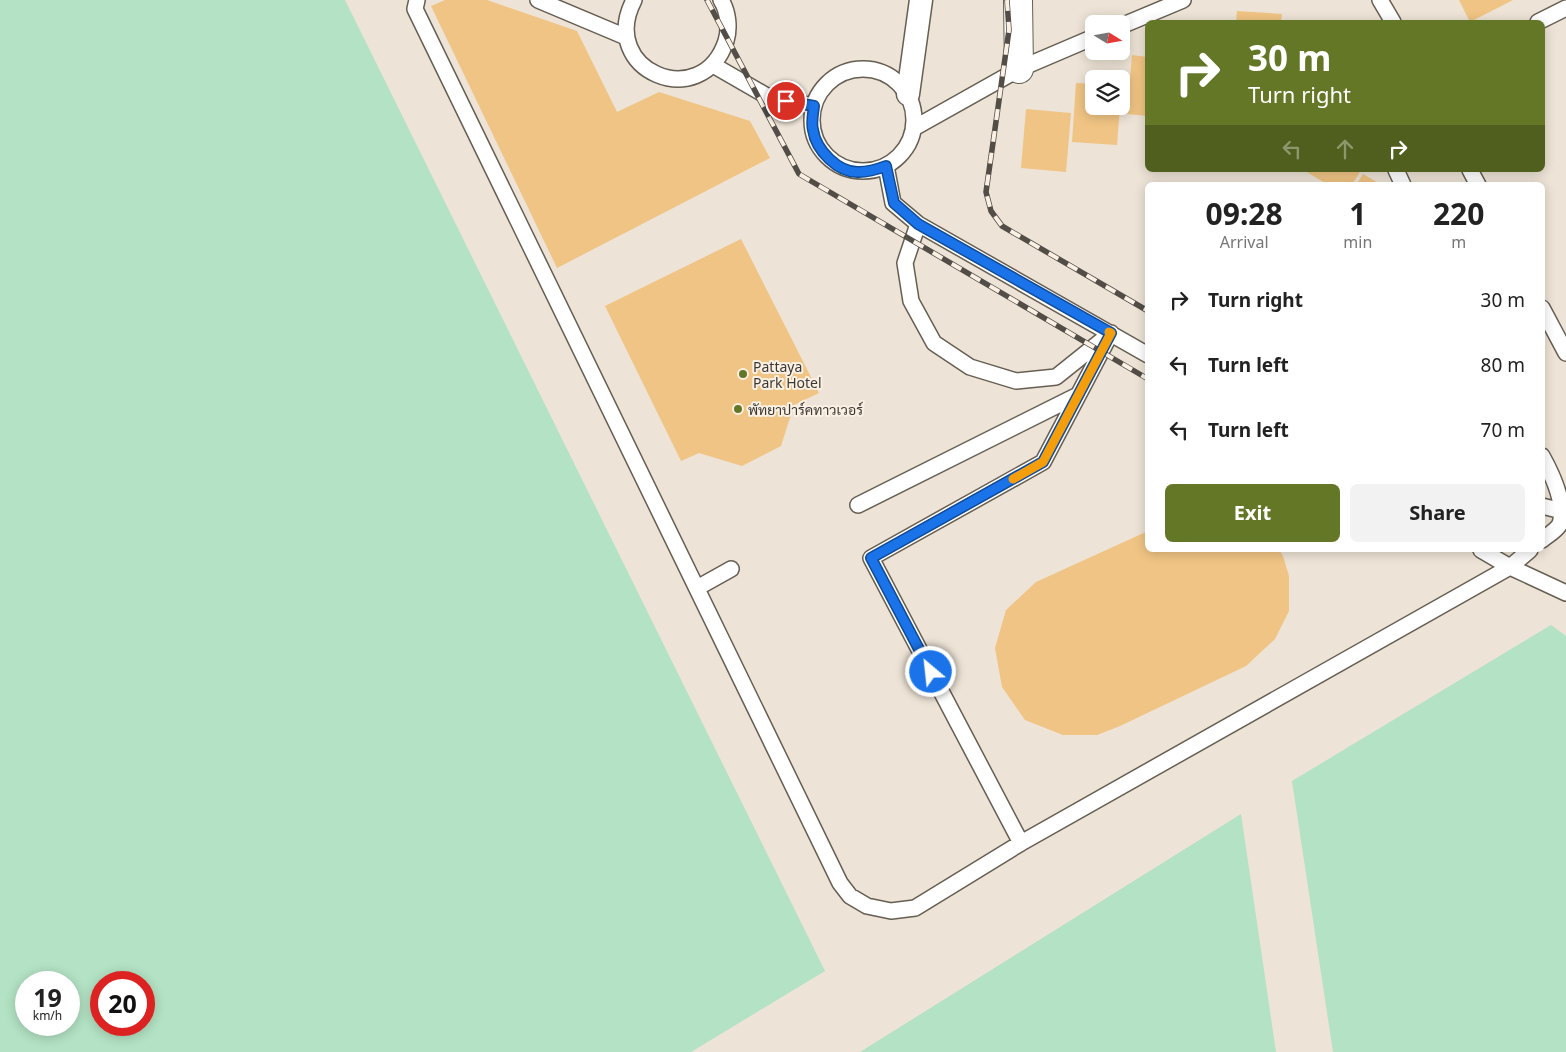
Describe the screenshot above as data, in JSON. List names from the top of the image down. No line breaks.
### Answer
{"places":["Pattaya Park Hotel","พัทยาปาร์คทาวเวอร์"],"north":"right","page":{"turn":["30 m","Turn right"],"eta":["09:28","Arrival","1","min","220","m"],"list":[{"name":"Turn right","value":"30 m"},{"name":"Turn left","value":"80 m"},{"name":"Turn left","value":"70 m"}],"buttons":["Exit","Share"],"speed":"19 km/h","limit":"20"}}
